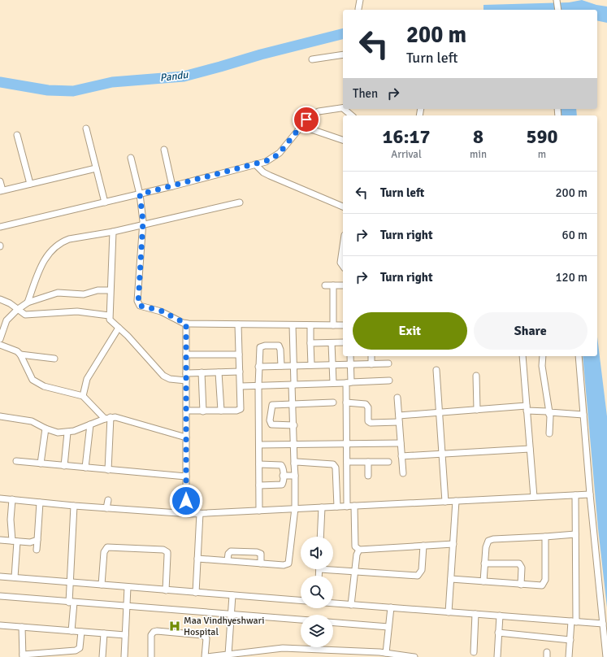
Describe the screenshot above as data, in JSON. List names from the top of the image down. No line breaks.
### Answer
{"water":["Pandu"],"places":{"hospital":["Maa Vindhyeshwari Hospital"]},"page":{"turn":["200 m","Turn left"],"then":"Then","eta":["16:17","Arrival","8","min","590","m"],"list":[{"name":"Turn left","value":"200 m"},{"name":"Turn right","value":"60 m"},{"name":"Turn right","value":"120 m"}],"buttons":["Exit","Share"]}}
